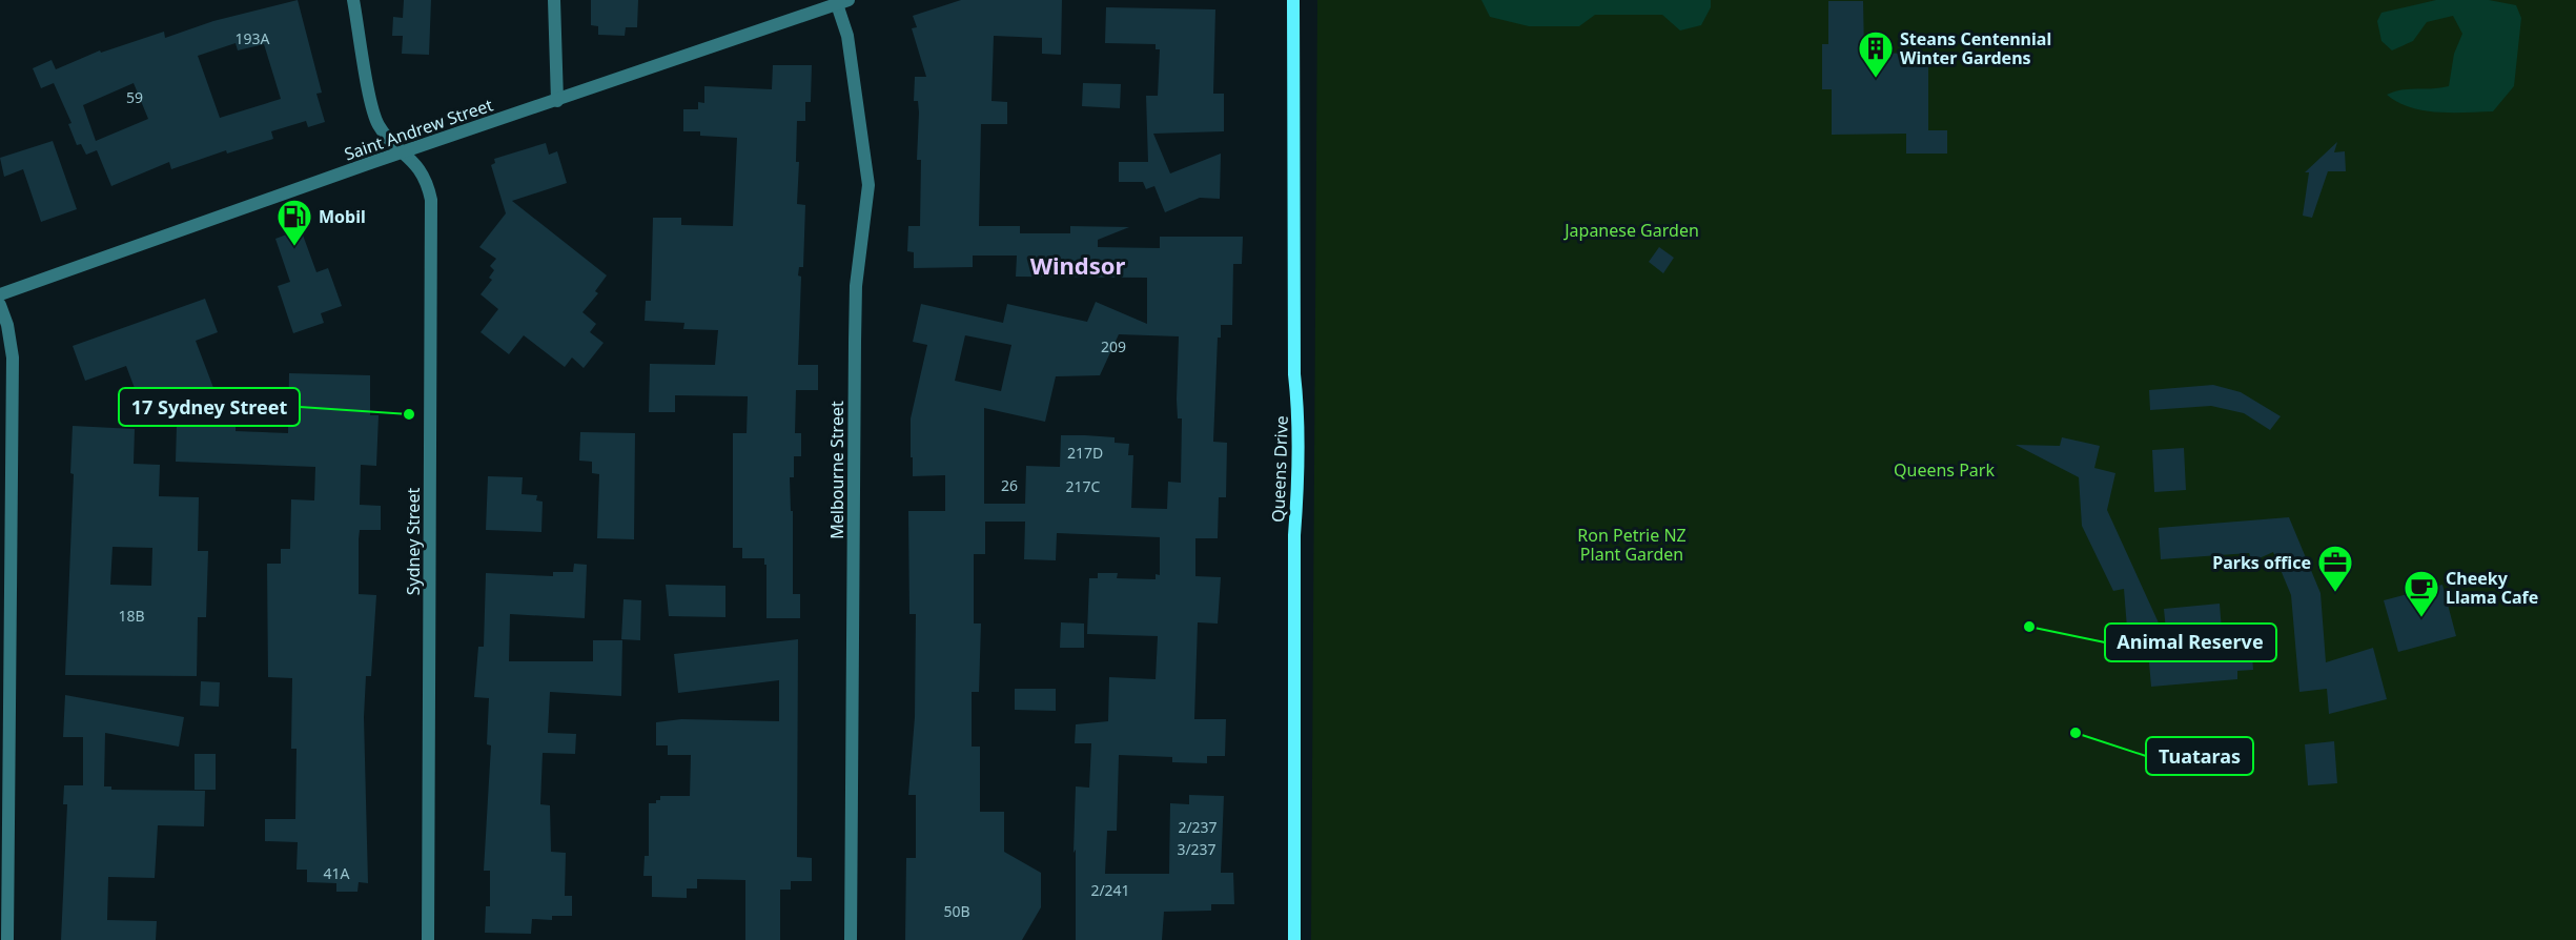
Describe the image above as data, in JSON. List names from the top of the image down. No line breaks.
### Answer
{"streets":{"main road":["Queens Drive"],"street":["Saint Andrew Street","Melbourne Street","Sydney Street"]},"crossings":[["Saint Andrew Street","Melbourne Street"],["Saint Andrew Street","Sydney Street"]],"districts":["Windsor"],"parks":["Japanese Garden","Queens Park","Ron Petrie NZ Plant Garden"],"places":{"building":["Steans Centennial Winter Gardens"],"fuel station":["Mobil"],"other":["17 Sydney Street","Animal Reserve","Tuataras"],"office":["Parks office"],"cafe":["Cheeky Llama Cafe"]},"house_numbers":["193A","59","209","217D","26","217C","18B","2/237","3/237","41A","2/241","50B"]}
